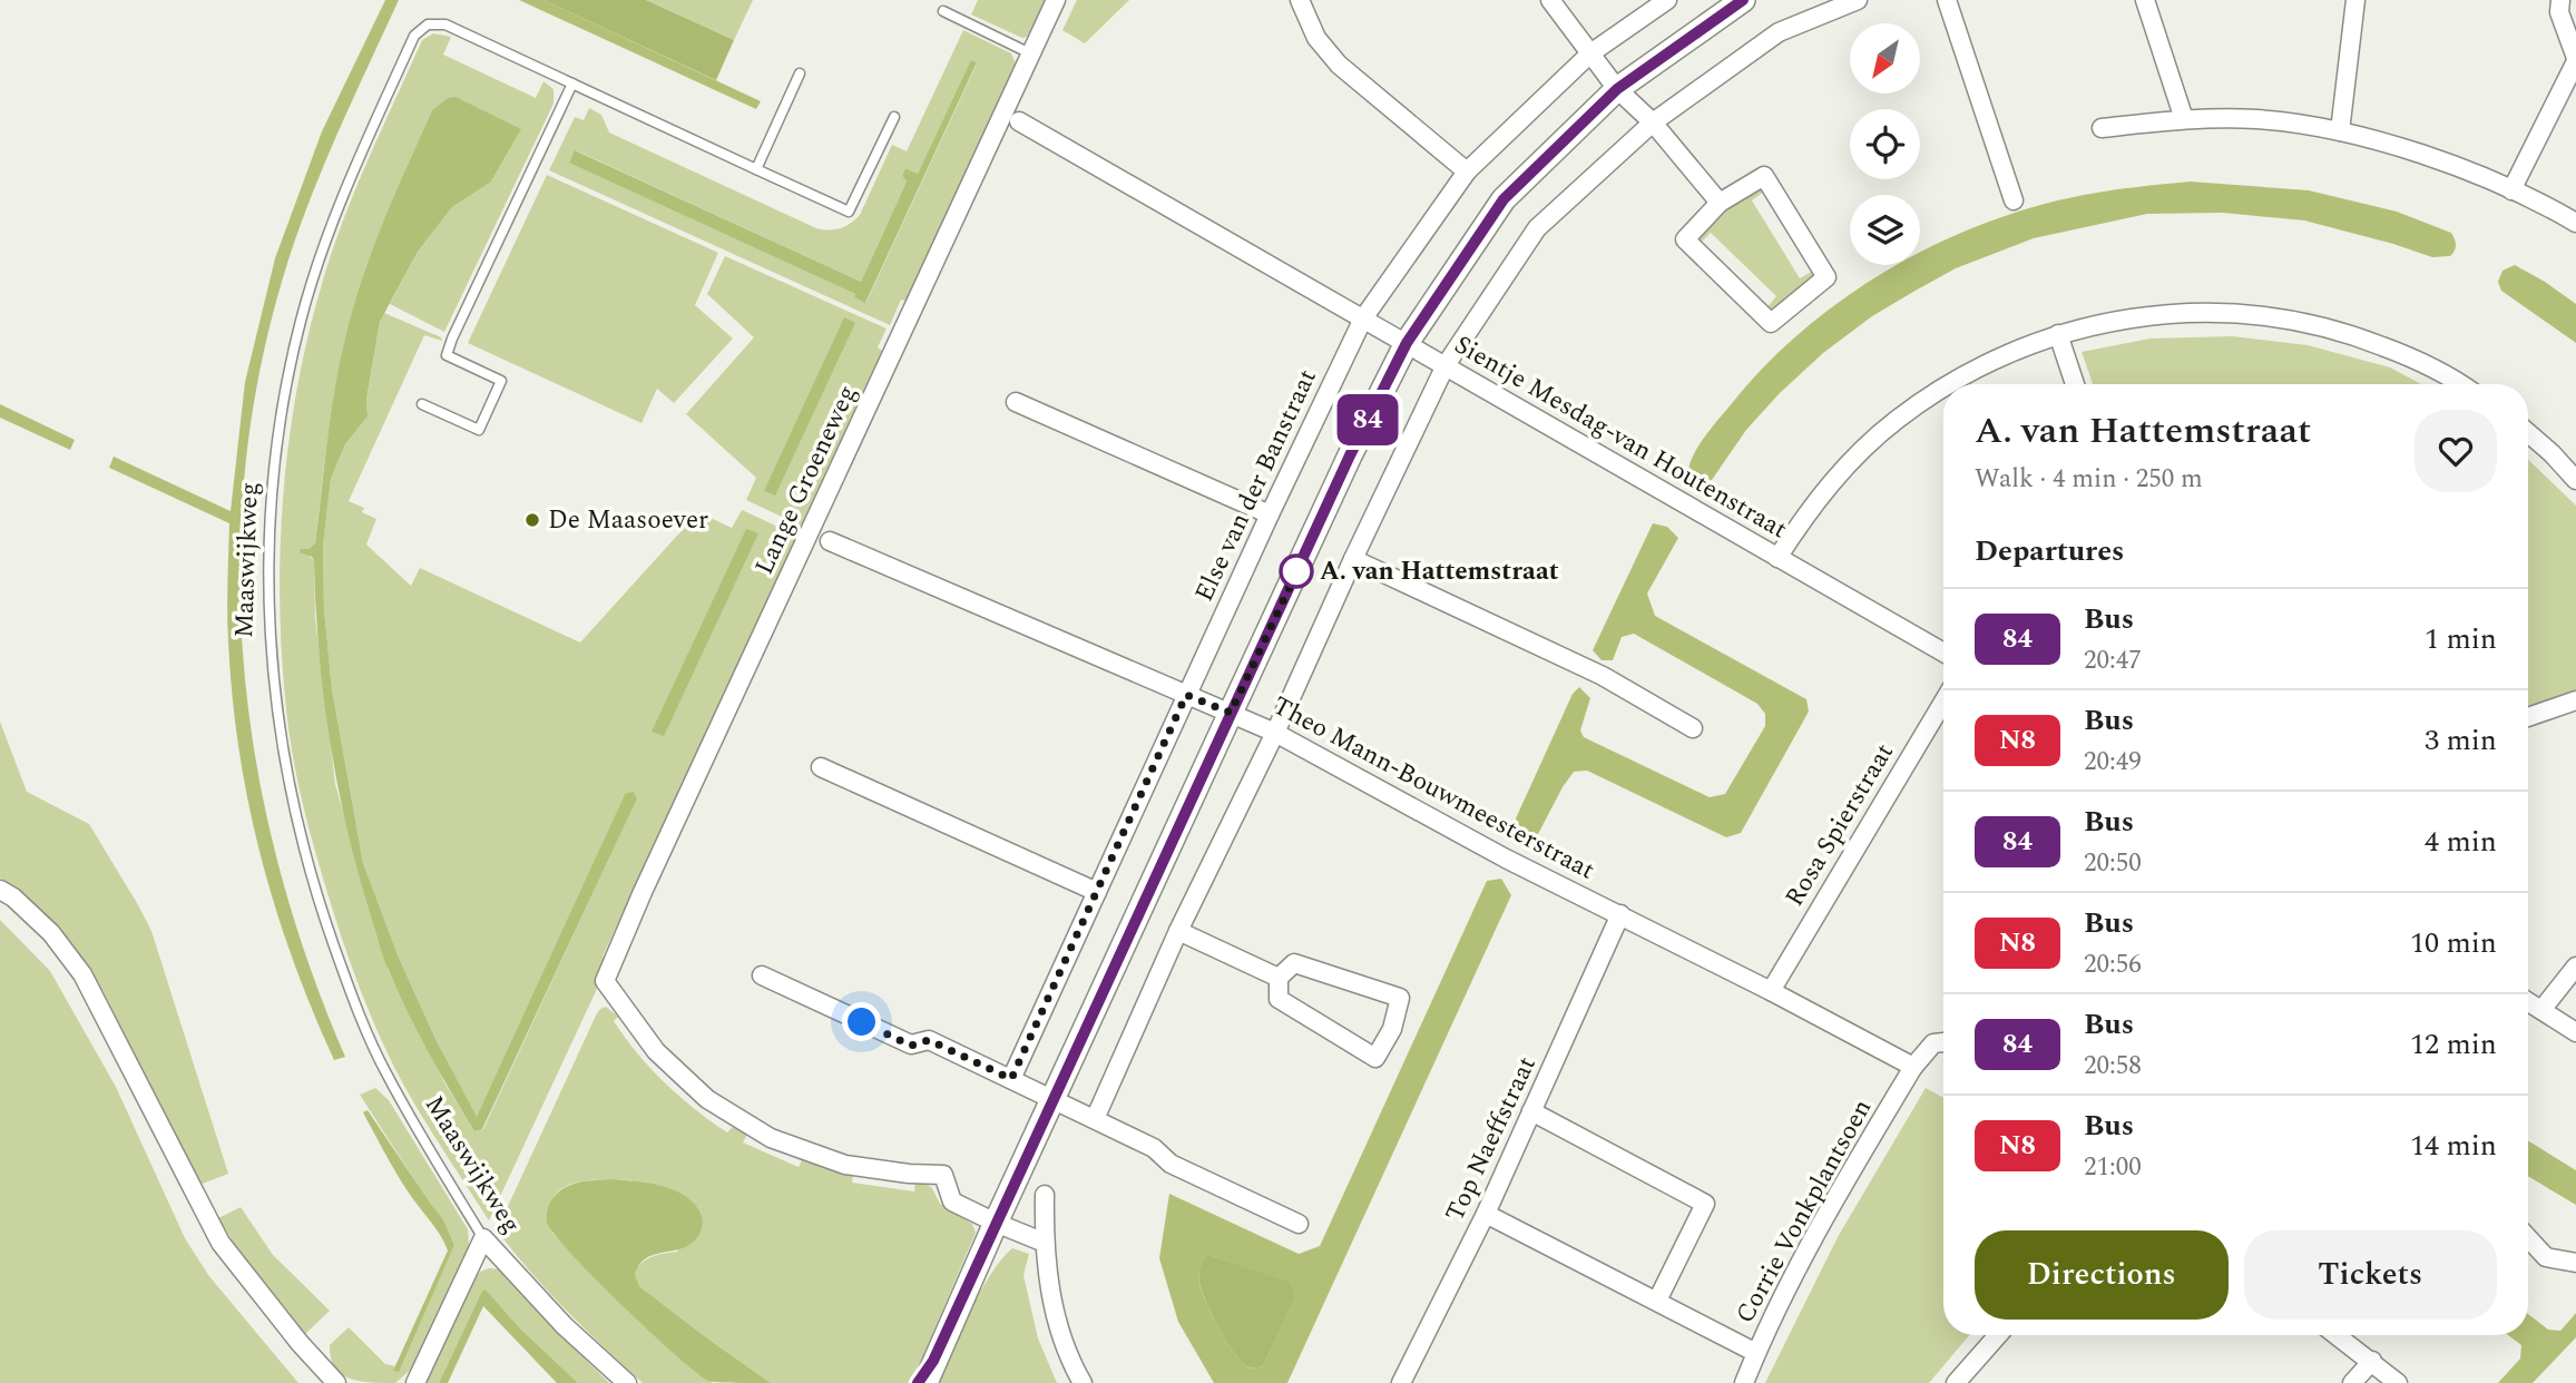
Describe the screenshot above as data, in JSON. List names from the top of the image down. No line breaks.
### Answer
{"streets":{"street":["Sientje Mesdag-van Houtenstraat","Lange Groeneweg","Else van der Banstraat","Maaswijkweg","Theo Mann-Bouwmeesterstraat","Rosa Spierstraat","Top Naeffstraat","Corrie Vonkplantsoen"]},"crossings":[["Sientje Mesdag-van Houtenstraat","Else van der Banstraat"],["Else van der Banstraat","Theo Mann-Bouwmeesterstraat"],["Theo Mann-Bouwmeesterstraat","Rosa Spierstraat"],["Theo Mann-Bouwmeesterstraat","Top Naeffstraat"],["Theo Mann-Bouwmeesterstraat","Corrie Vonkplantsoen"]],"places":["De Maasoever","A. van Hattemstraat"],"lines":["bus line 84"],"north":"bottom left","page":{"on_map":"84","heading":[["A. van Hattemstraat","Walk · 4 min · 250 m"],"Departures"],"list":[{"mark":"84","name":"Bus","note":"20:47","value":"1 min"},{"mark":"N8","name":"Bus","note":"20:49","value":"3 min"},{"mark":"84","name":"Bus","note":"20:50","value":"4 min"},{"mark":"N8","name":"Bus","note":"20:56","value":"10 min"},{"mark":"84","name":"Bus","note":"20:58","value":"12 min"},{"mark":"N8","name":"Bus","note":"21:00","value":"14 min"}],"buttons":["Directions","Tickets"]}}
